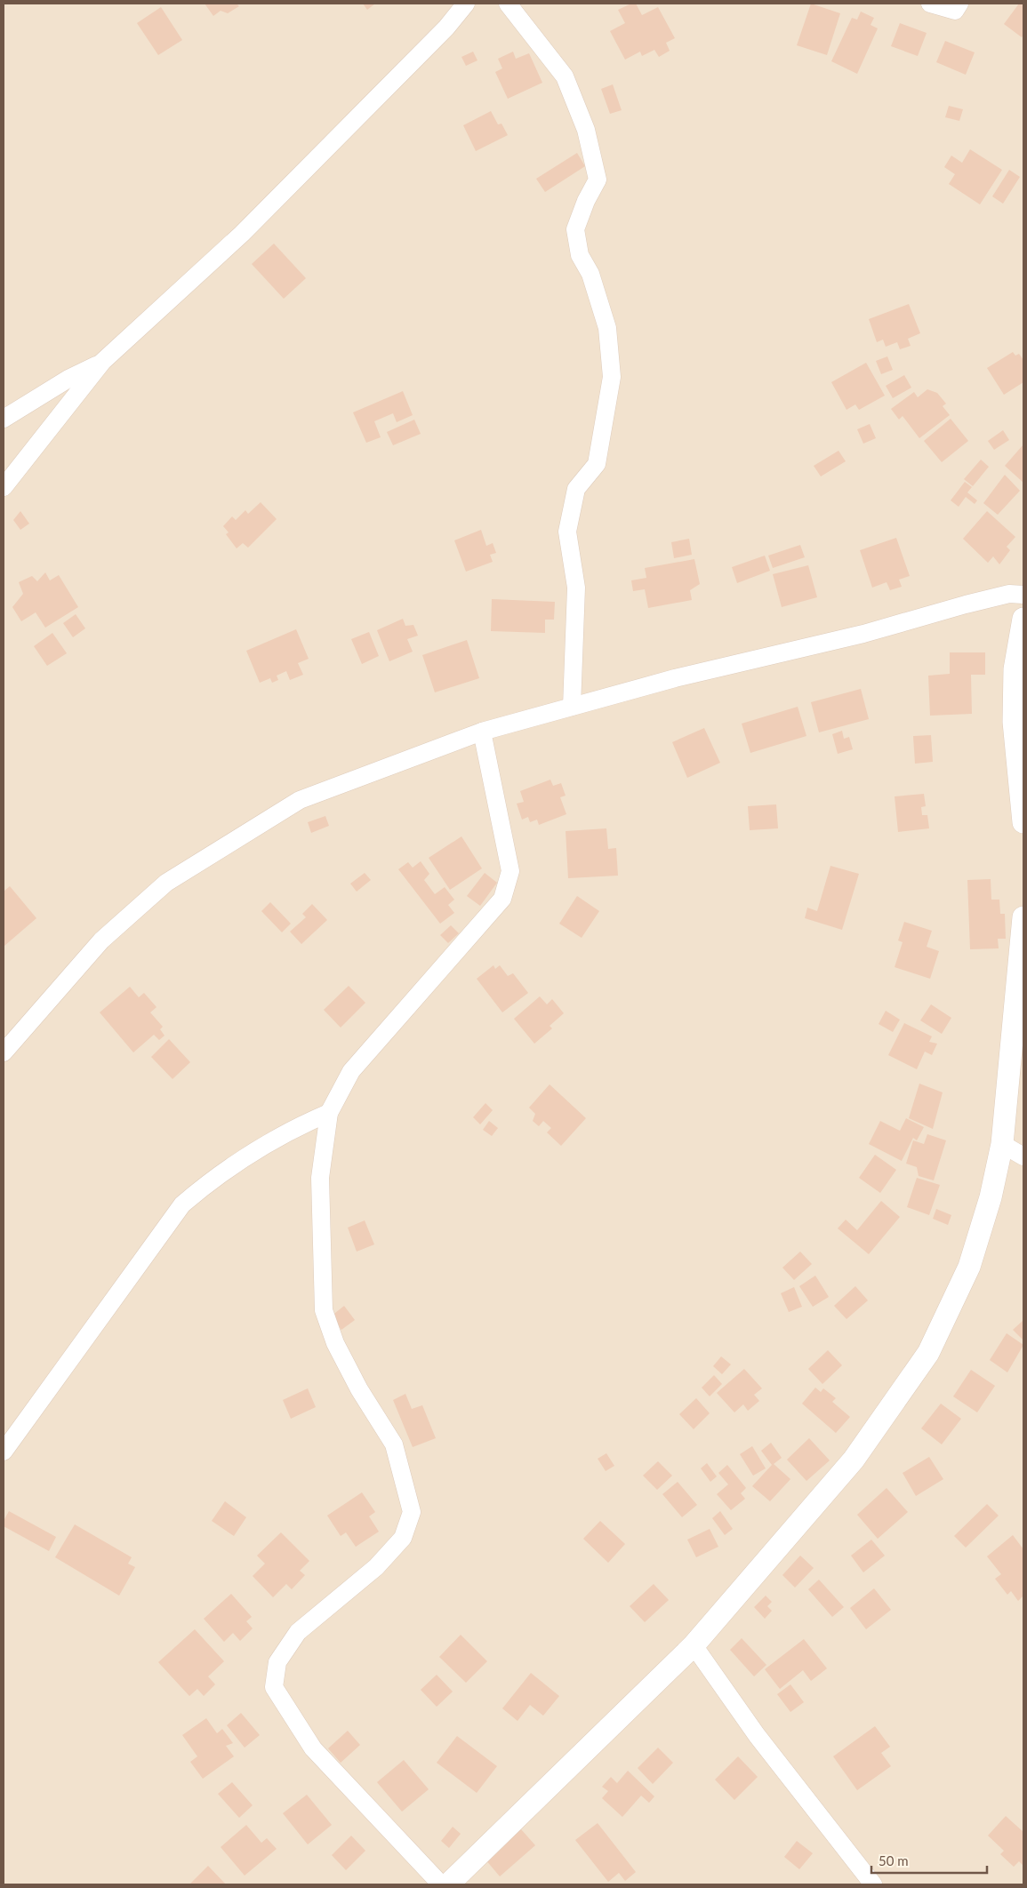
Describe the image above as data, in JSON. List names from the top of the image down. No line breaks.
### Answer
{"scale_bar":"50 m"}
